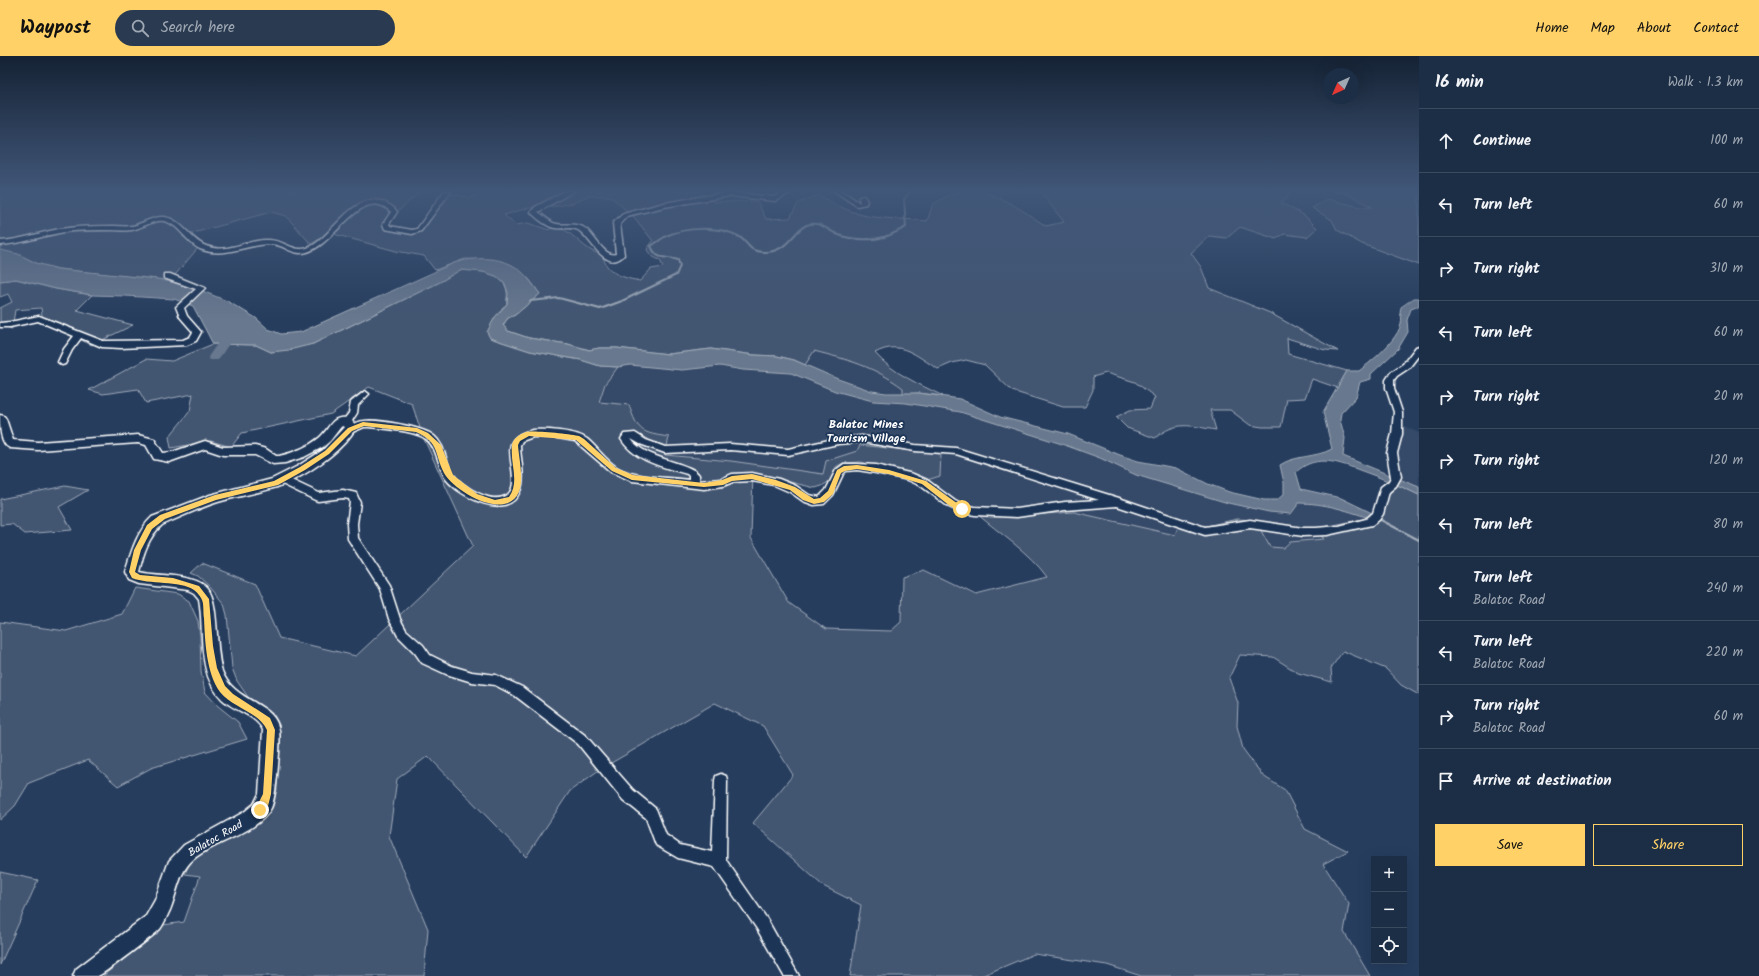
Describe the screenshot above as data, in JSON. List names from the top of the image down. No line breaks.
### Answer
{"streets":{"main road":["Balatoc Road"]},"districts":["Balatoc Mines Tourism Village"],"north":"bottom left","page":{"header":"Waypost","search":"Search here","nav":["Home","Map","About","Contact"],"heading":["16 min","Walk · 1.3 km"],"list":[["Continue","100 m"],["Turn left","60 m"],["Turn right","310 m"],["Turn left","60 m"],["Turn right","20 m"],["Turn right","120 m"],["Turn left","80 m"],["Turn left","Balatoc Road","240 m"],["Turn left","Balatoc Road","220 m"],["Turn right","Balatoc Road","60 m"],"Arrive at destination"],"buttons":["Save","Share"],"map_buttons":["+","−"]}}
